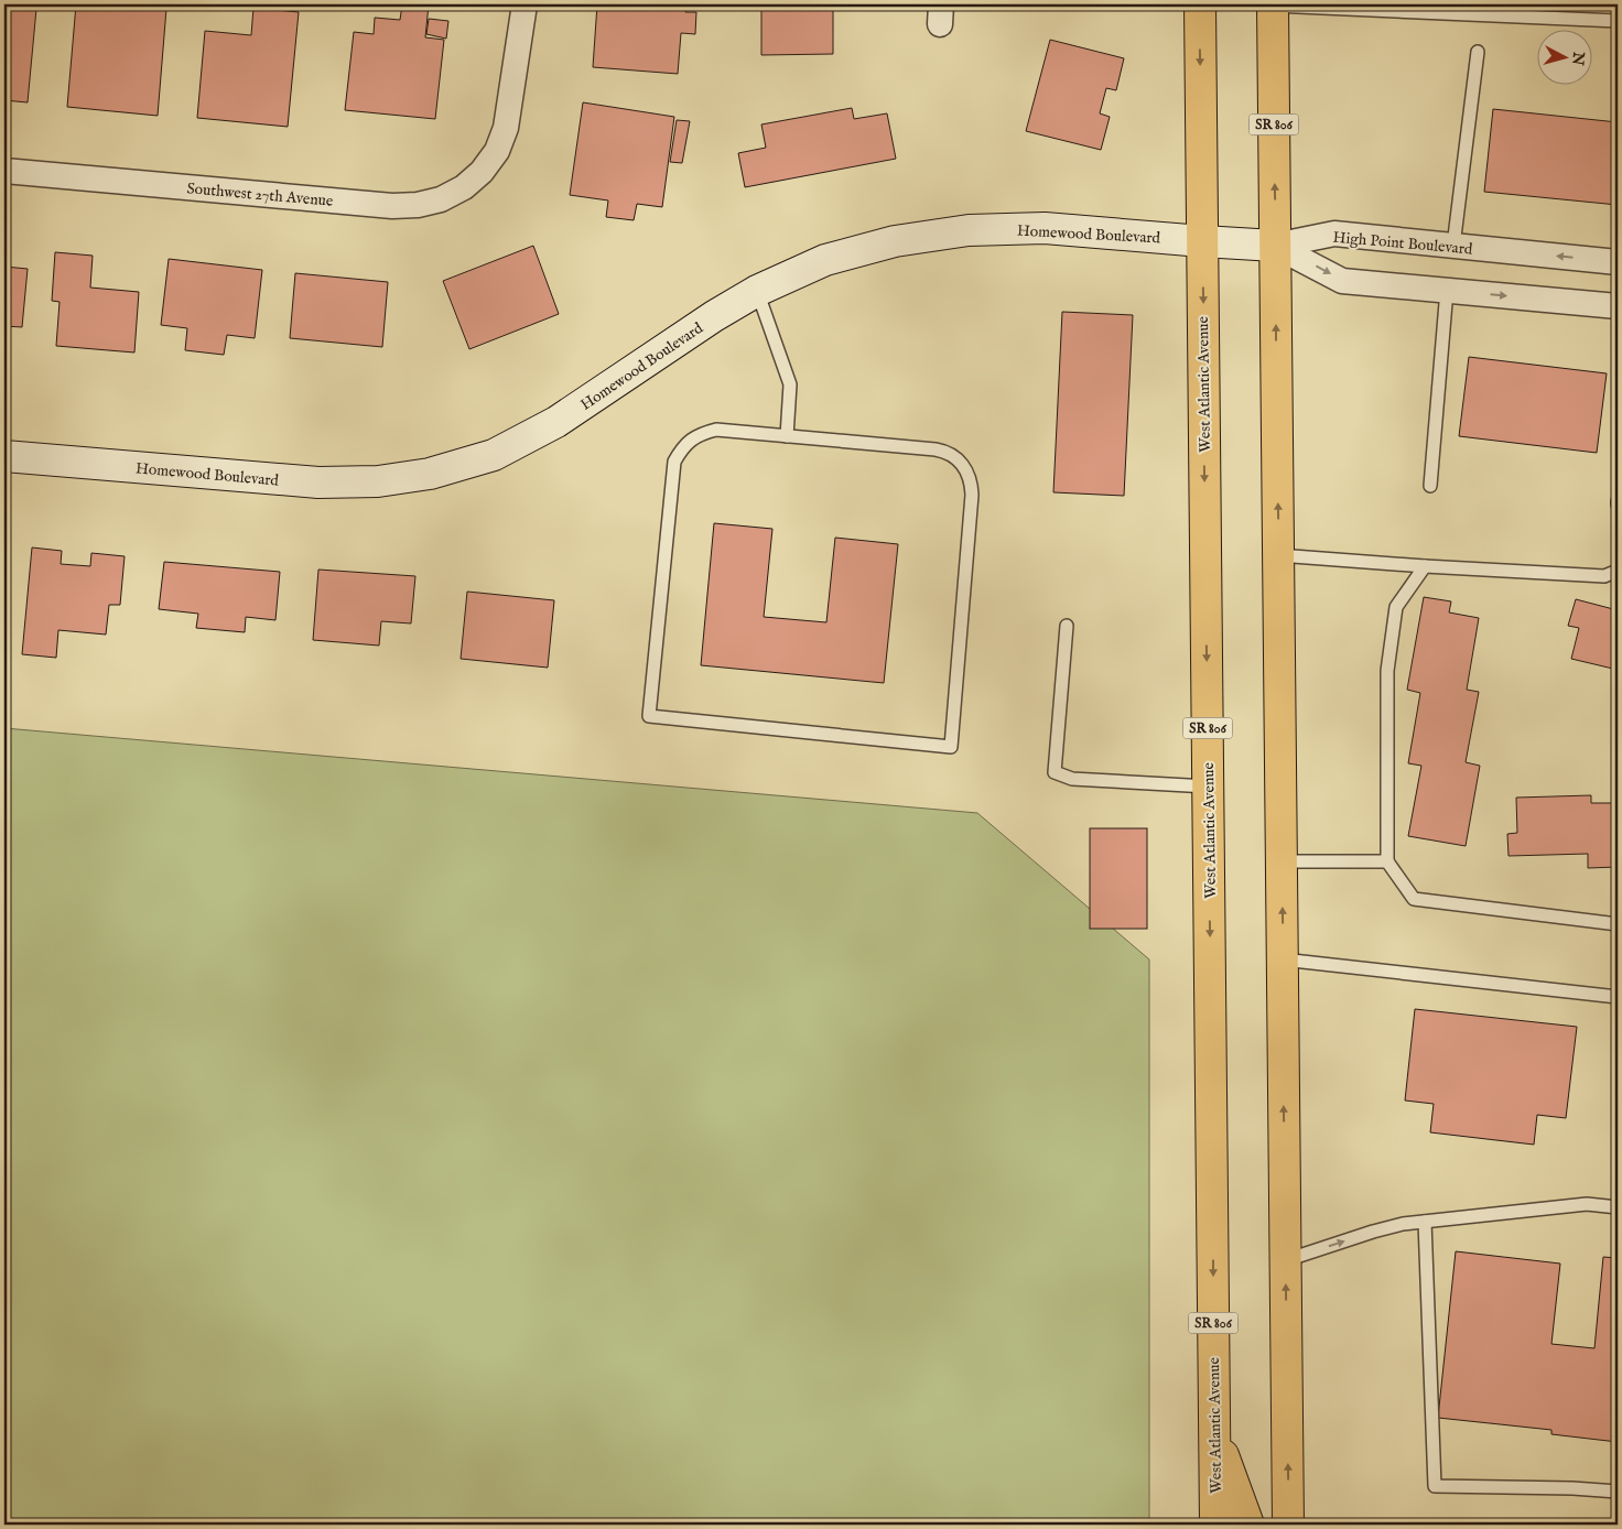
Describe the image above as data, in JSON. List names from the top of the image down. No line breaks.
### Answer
{"streets":{"main road":["SR 806","West Atlantic Avenue"],"street":["Southwest 27th Avenue","Homewood Boulevard","High Point Boulevard"]},"crossings":[["SR 806","Homewood Boulevard"],["SR 806","High Point Boulevard"],["Homewood Boulevard","High Point Boulevard"],["Homewood Boulevard","West Atlantic Avenue"]],"north":"right"}
